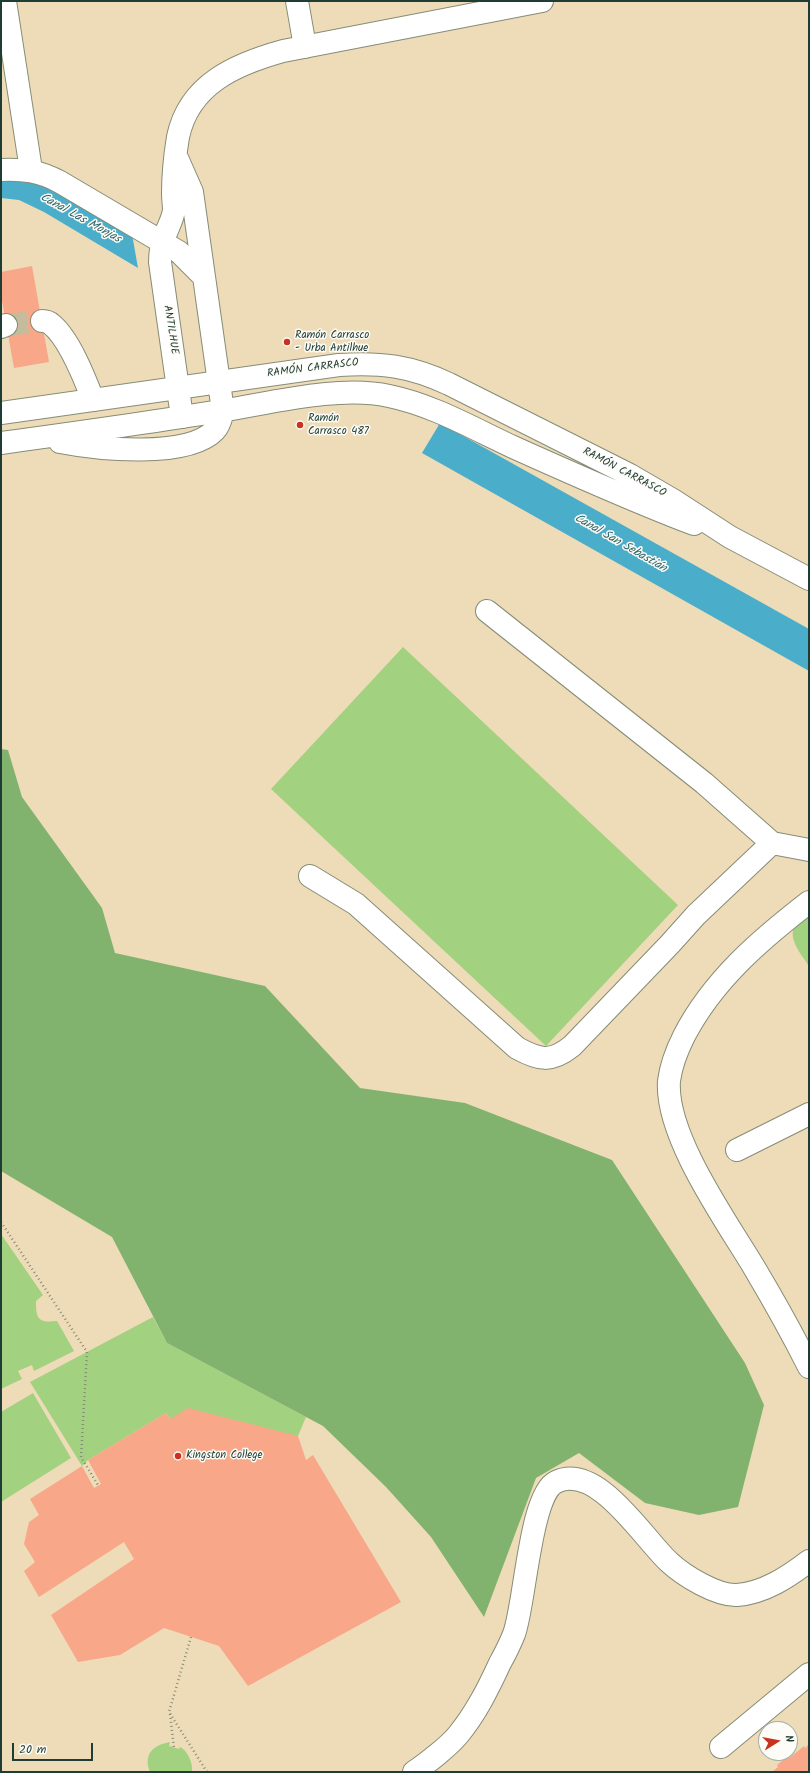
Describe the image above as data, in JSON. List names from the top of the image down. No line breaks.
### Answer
{"streets":{"main road":["ANTILHUE","RAMÓN CARRASCO"]},"crossings":[["ANTILHUE","RAMÓN CARRASCO"]],"water":["Canal Las Monjas","Canal San Sebastián"],"places":["Ramón Carrasco - Urba Antilhue","Ramón Carrasco 487","Kingston College"],"scale_bar":"20 m","north":"right"}
